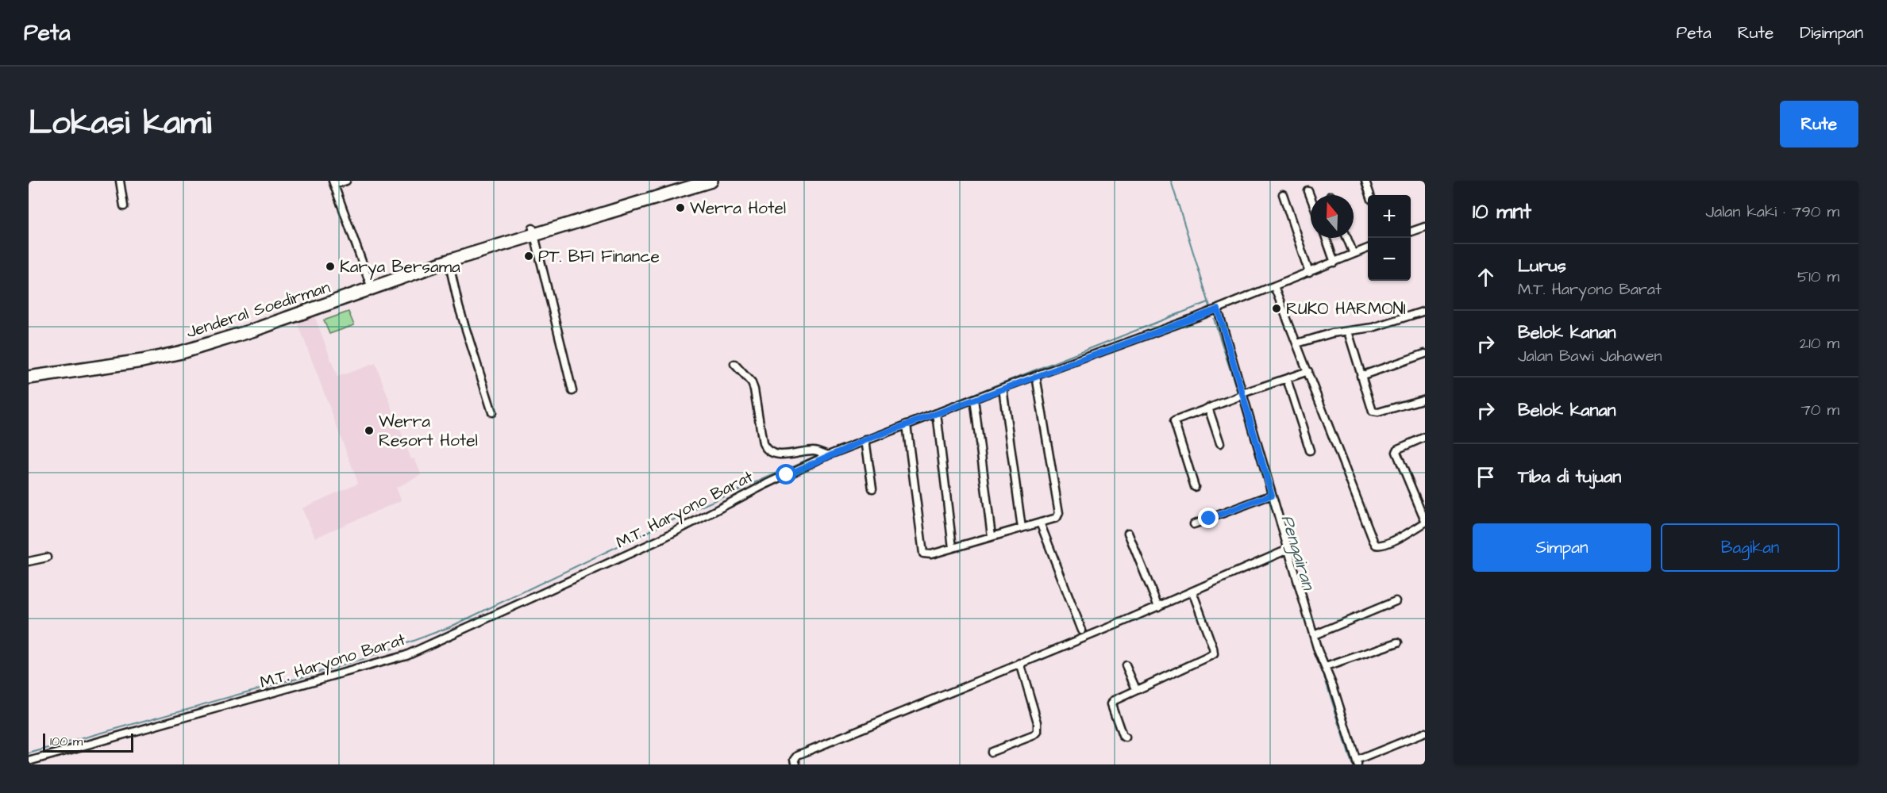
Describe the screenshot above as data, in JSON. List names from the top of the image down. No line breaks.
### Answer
{"streets":{"highway":["Jenderal Soedirman"],"street":["M.T. Haryono Barat"]},"water":["Pengairan"],"places":["Werra Hotel","PT. BFI Finance","Karya Bersama","RUKO HARMONI","Werra Resort Hotel"],"scale_bar":"100 m","north":"top","page":{"header":"Peta","nav":["Peta","Rute","Disimpan"],"title":"Lokasi kami","buttons":["Rute",["Simpan","Bagikan"]],"heading":["10 mnt","Jalan kaki · 790 m"],"map_buttons":["+","−"],"list":[["Lurus","M.T. Haryono Barat","510 m"],["Belok kanan","Jalan Bawi Jahawen","210 m"],["Belok kanan","70 m"],"Tiba di tujuan"],"scale":"100 m"}}
